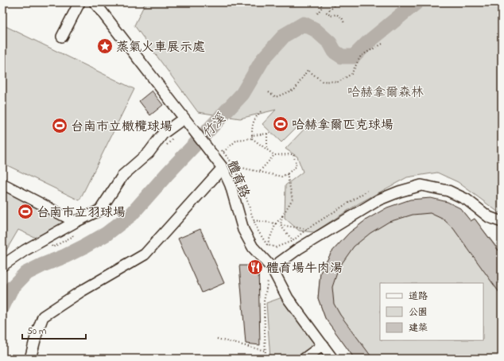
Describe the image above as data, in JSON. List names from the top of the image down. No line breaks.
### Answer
{"streets":{"street":["體育路"]},"water":["竹溪"],"parks":["哈赫拿爾森林"],"places":{"place":["蒸氣火車展示處"],"sports":["哈赫拿爾匹克球場","台南市立橄欖球場","台南市立羽球場"],"restaurant":["體育場牛肉湯"]},"legend":["道路","公園","建築"],"scale_bar":"50 m"}
